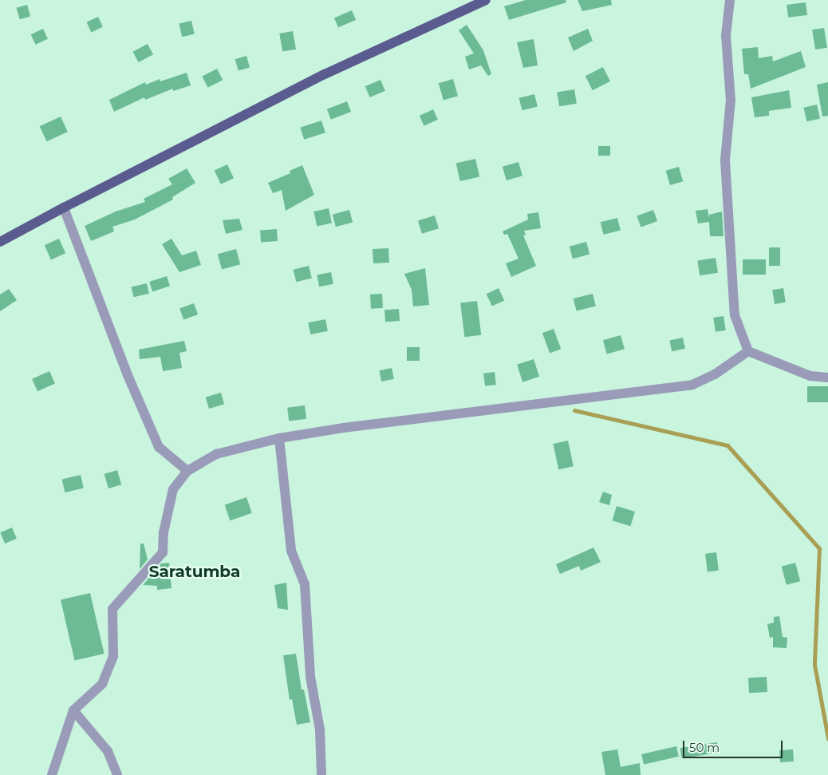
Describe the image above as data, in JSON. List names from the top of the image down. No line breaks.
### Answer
{"districts":["Saratumba"],"scale_bar":"50 m"}
